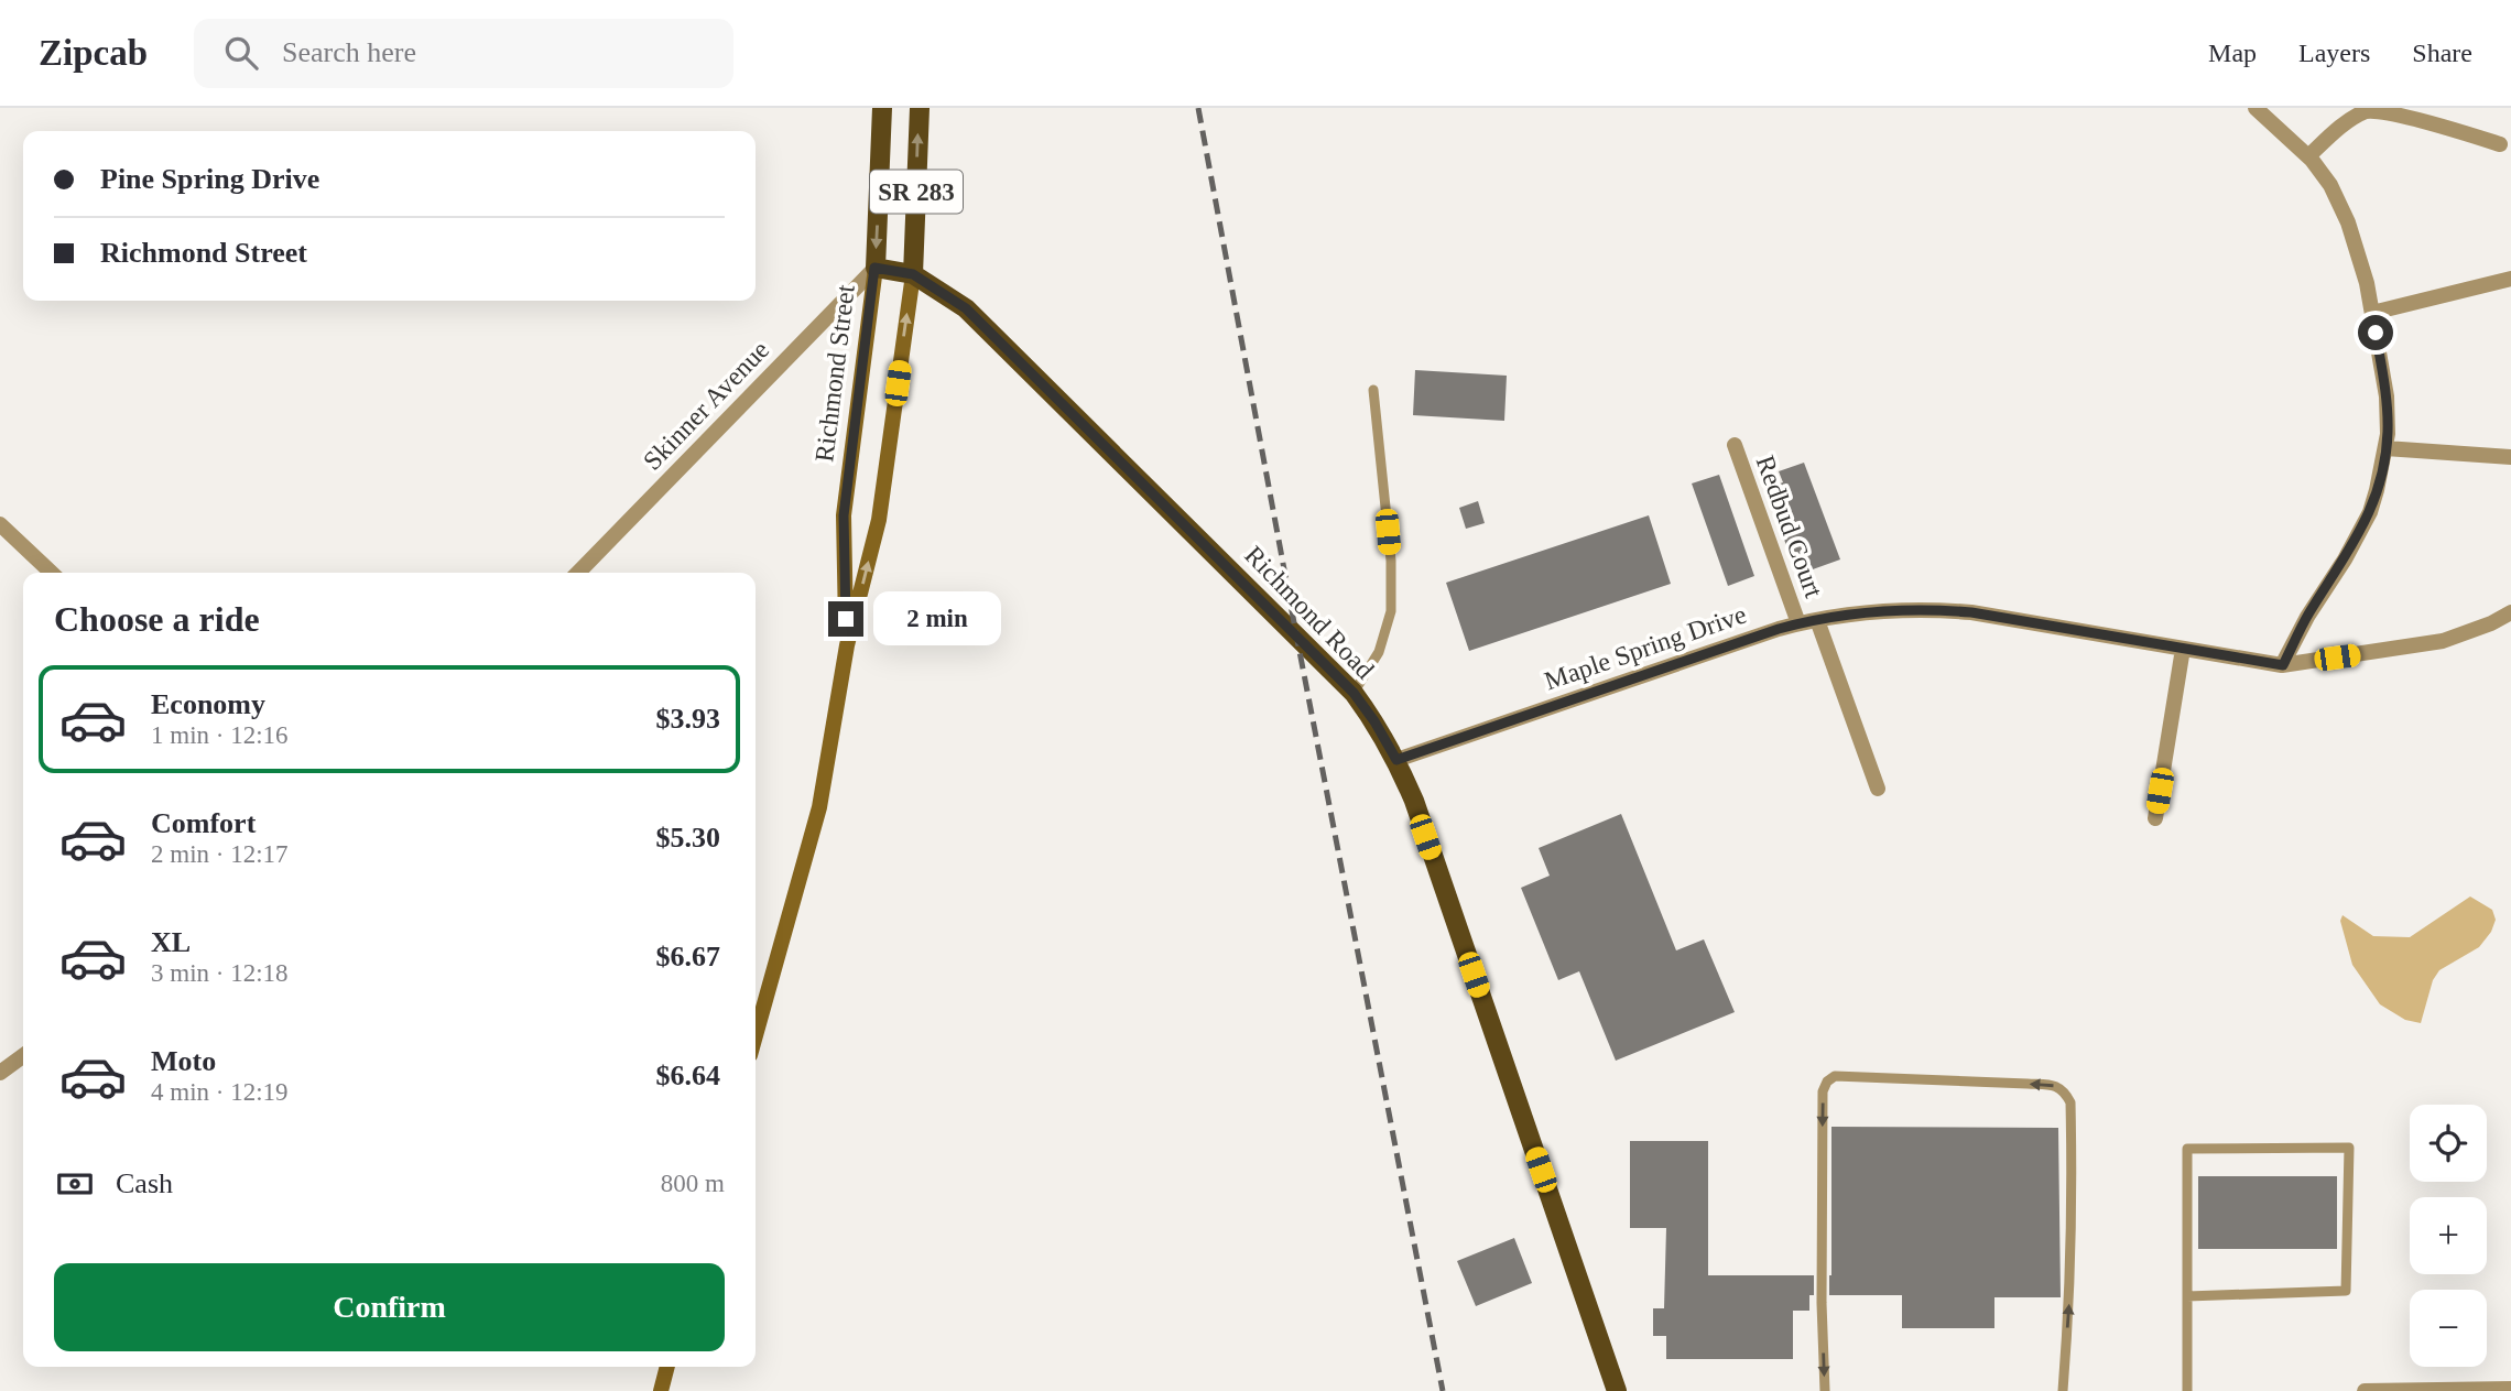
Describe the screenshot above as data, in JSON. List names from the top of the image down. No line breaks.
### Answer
{"streets":{"main road":["SR 283","Richmond Street","Richmond Road"],"street":["Skinner Avenue","Redbud Court","Maple Spring Drive"]},"crossings":[["Richmond Street","Skinner Avenue"],["Richmond Street","Richmond Road"],["Skinner Avenue","Richmond Road"],["Redbud Court","Maple Spring Drive"],["Richmond Road","Maple Spring Drive"]],"page":{"header":"Zipcab","search":"Search here","nav":["Map","Layers","Share"],"banner":["Pine Spring Drive","Richmond Street"],"heading":"Choose a ride","bubble":"2 min","list":[{"name":"Economy","note":"1 min · 12:16","value":"$3.93"},{"name":"Comfort","note":"2 min · 12:17","value":"$5.30"},{"name":"XL","note":"3 min · 12:18","value":"$6.67"},{"name":"Moto","note":"4 min · 12:19","value":"$6.64"}],"map_buttons":["+","−"],"pay":["Cash","800 m"],"buttons":"Confirm"}}
